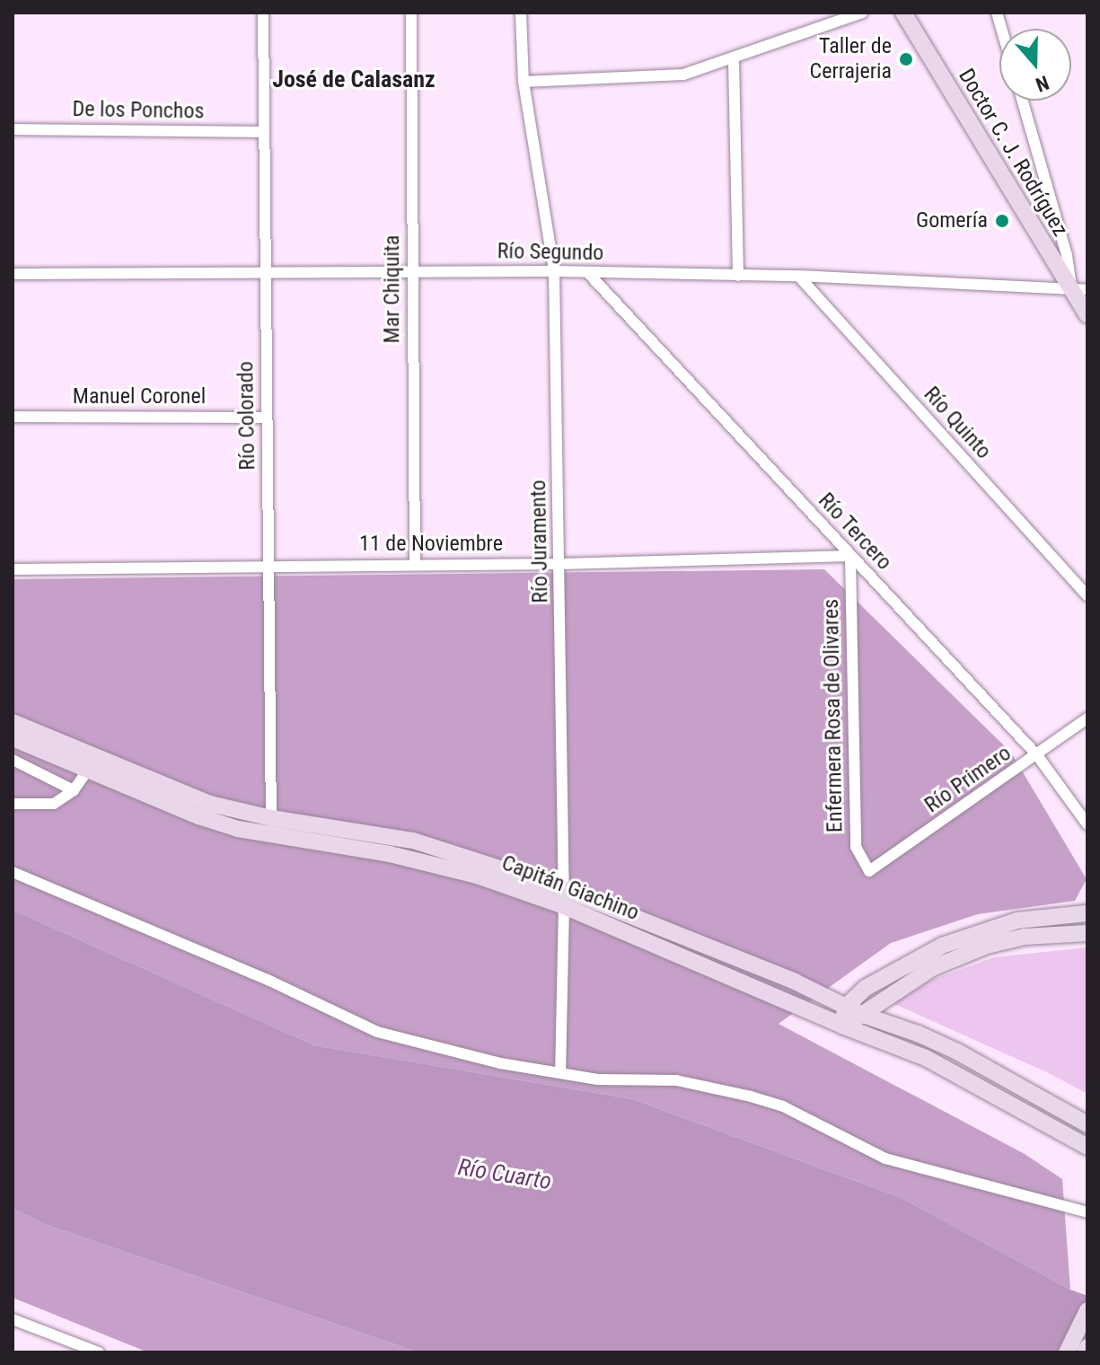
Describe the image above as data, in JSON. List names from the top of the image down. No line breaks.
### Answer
{"streets":{"main road":["Doctor C. J. Rodríguez","Capitán Giachino"],"street":["De los Ponchos","Río Segundo","Mar Chiquita","Manuel Coronel","Río Colorado","Río Quinto","Río Tercero","Río Juramento","11 de Noviembre","Enfermera Rosa de Olivares","Río Primero"]},"crossings":[["De los Ponchos","Río Colorado"],["Doctor C. J. Rodríguez","Río Segundo"],["Río Segundo","Mar Chiquita"],["Río Segundo","Río Colorado"],["Río Segundo","Río Quinto"],["Río Segundo","Río Tercero"],["Río Segundo","Río Juramento"],["Mar Chiquita","11 de Noviembre"],["Manuel Coronel","Río Colorado"],["Río Colorado","11 de Noviembre"],["Río Colorado","Capitán Giachino"],["Río Tercero","11 de Noviembre"],["Río Tercero","Enfermera Rosa de Olivares"],["Río Tercero","Río Primero"],["Río Juramento","11 de Noviembre"],["Río Juramento","Capitán Giachino"],["11 de Noviembre","Enfermera Rosa de Olivares"],["Enfermera Rosa de Olivares","Río Primero"]],"districts":["José de Calasanz"],"water":["Río Cuarto"],"places":["Taller de Cerrajeria","Gomería"],"north":"bottom"}
